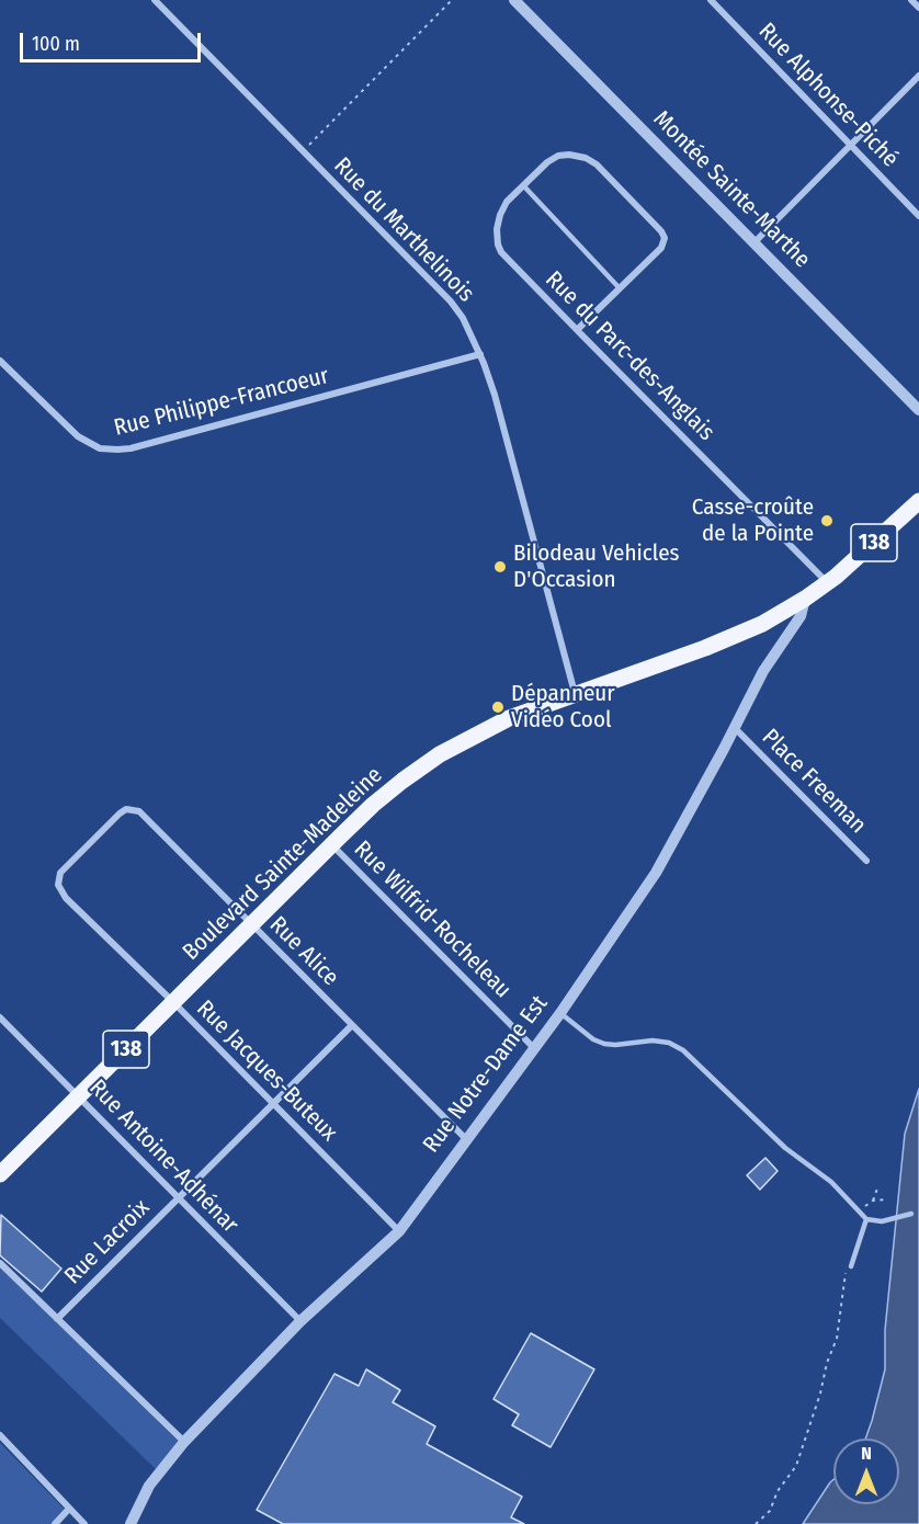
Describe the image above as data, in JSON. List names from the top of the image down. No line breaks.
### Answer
{"streets":{"main road":["138","Boulevard Sainte-Madeleine"],"street":["Rue Alphonse-Piché","Montée Sainte-Marthe","Rue du Marthelinois","Rue du Parc-des-Anglais","Rue Philippe-Francoeur","Place Freeman","Rue Wilfrid-Rocheleau","Rue Alice","Rue Jacques-Buteux","Rue Notre-Dame Est","Rue Antoine-Adhénar","Rue Lacroix"]},"crossings":[["Rue du Marthelinois","Rue Philippe-Francoeur"],["Rue du Marthelinois","Boulevard Sainte-Madeleine"],["Rue du Parc-des-Anglais","138"],["Rue du Parc-des-Anglais","Boulevard Sainte-Madeleine"],["138","Boulevard Sainte-Madeleine"],["Place Freeman","Rue Notre-Dame Est"],["Boulevard Sainte-Madeleine","Rue Wilfrid-Rocheleau"],["Boulevard Sainte-Madeleine","Rue Alice"],["Boulevard Sainte-Madeleine","Rue Jacques-Buteux"],["Boulevard Sainte-Madeleine","Rue Notre-Dame Est"],["Boulevard Sainte-Madeleine","Rue Antoine-Adhénar"],["Rue Wilfrid-Rocheleau","Rue Notre-Dame Est"],["Rue Alice","Rue Jacques-Buteux"],["Rue Alice","Rue Notre-Dame Est"],["Rue Alice","Rue Lacroix"],["Rue Jacques-Buteux","Rue Notre-Dame Est"],["Rue Jacques-Buteux","Rue Lacroix"],["Rue Notre-Dame Est","Rue Antoine-Adhénar"],["Rue Antoine-Adhénar","Rue Lacroix"]],"places":["Casse-croûte de la Pointe","Bilodeau Vehicles D'Occasion","Dépanneur Vidéo Cool"],"scale_bar":"100 m","north":"top"}
